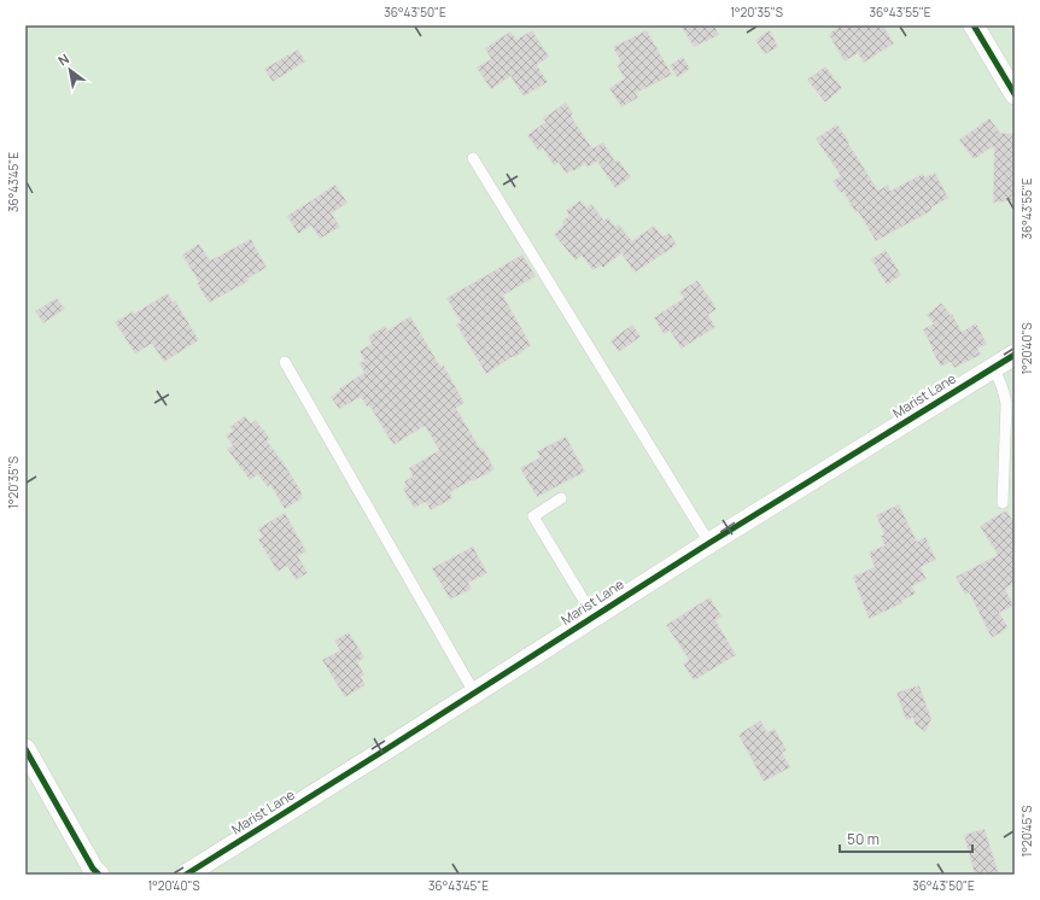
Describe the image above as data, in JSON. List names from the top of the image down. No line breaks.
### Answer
{"streets":{"street":["Marist Lane"]},"scale_bar":"50 m","north":"top left","coordinates":["36°43'50\"E","1°20'35\"S","36°43'55\"E","36°43'45\"E","1°20'40\"S","1°20'45\"S"]}
